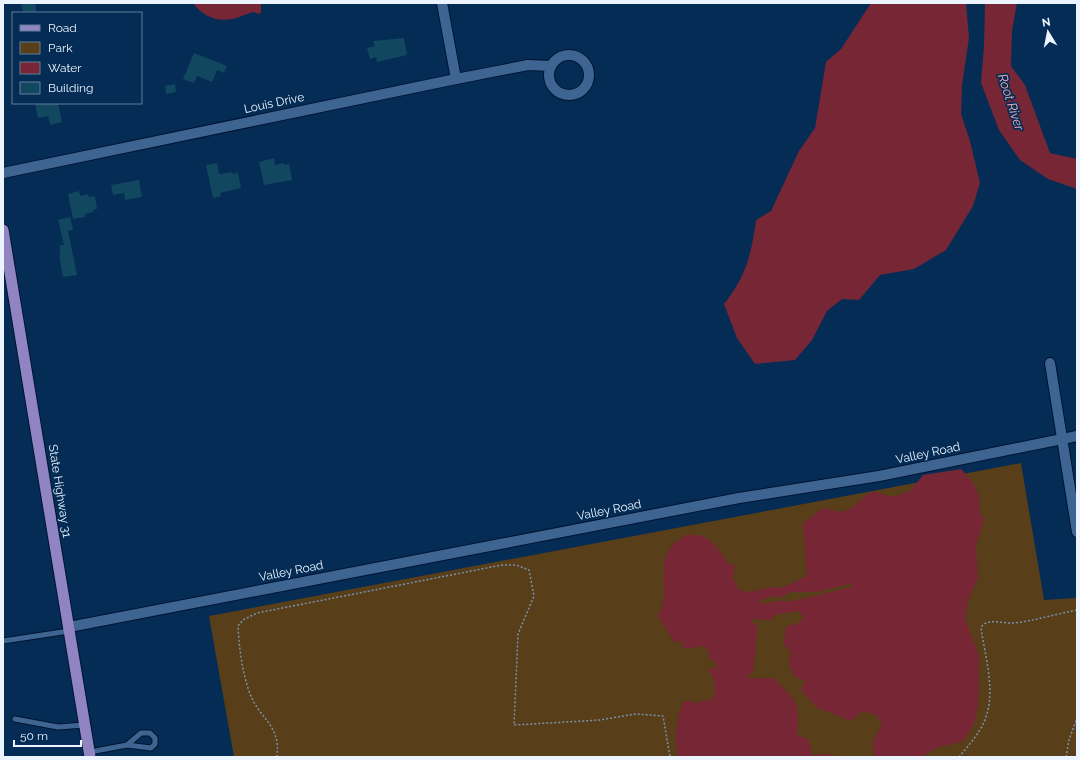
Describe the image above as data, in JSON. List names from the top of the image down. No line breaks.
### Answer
{"streets":{"main road":["State Highway 31"],"street":["Louis Drive","Valley Road"]},"crossings":[["Valley Road","State Highway 31"]],"water":["Root River"],"legend":["Road","Park","Water","Building"],"scale_bar":"50 m","north":"top"}
